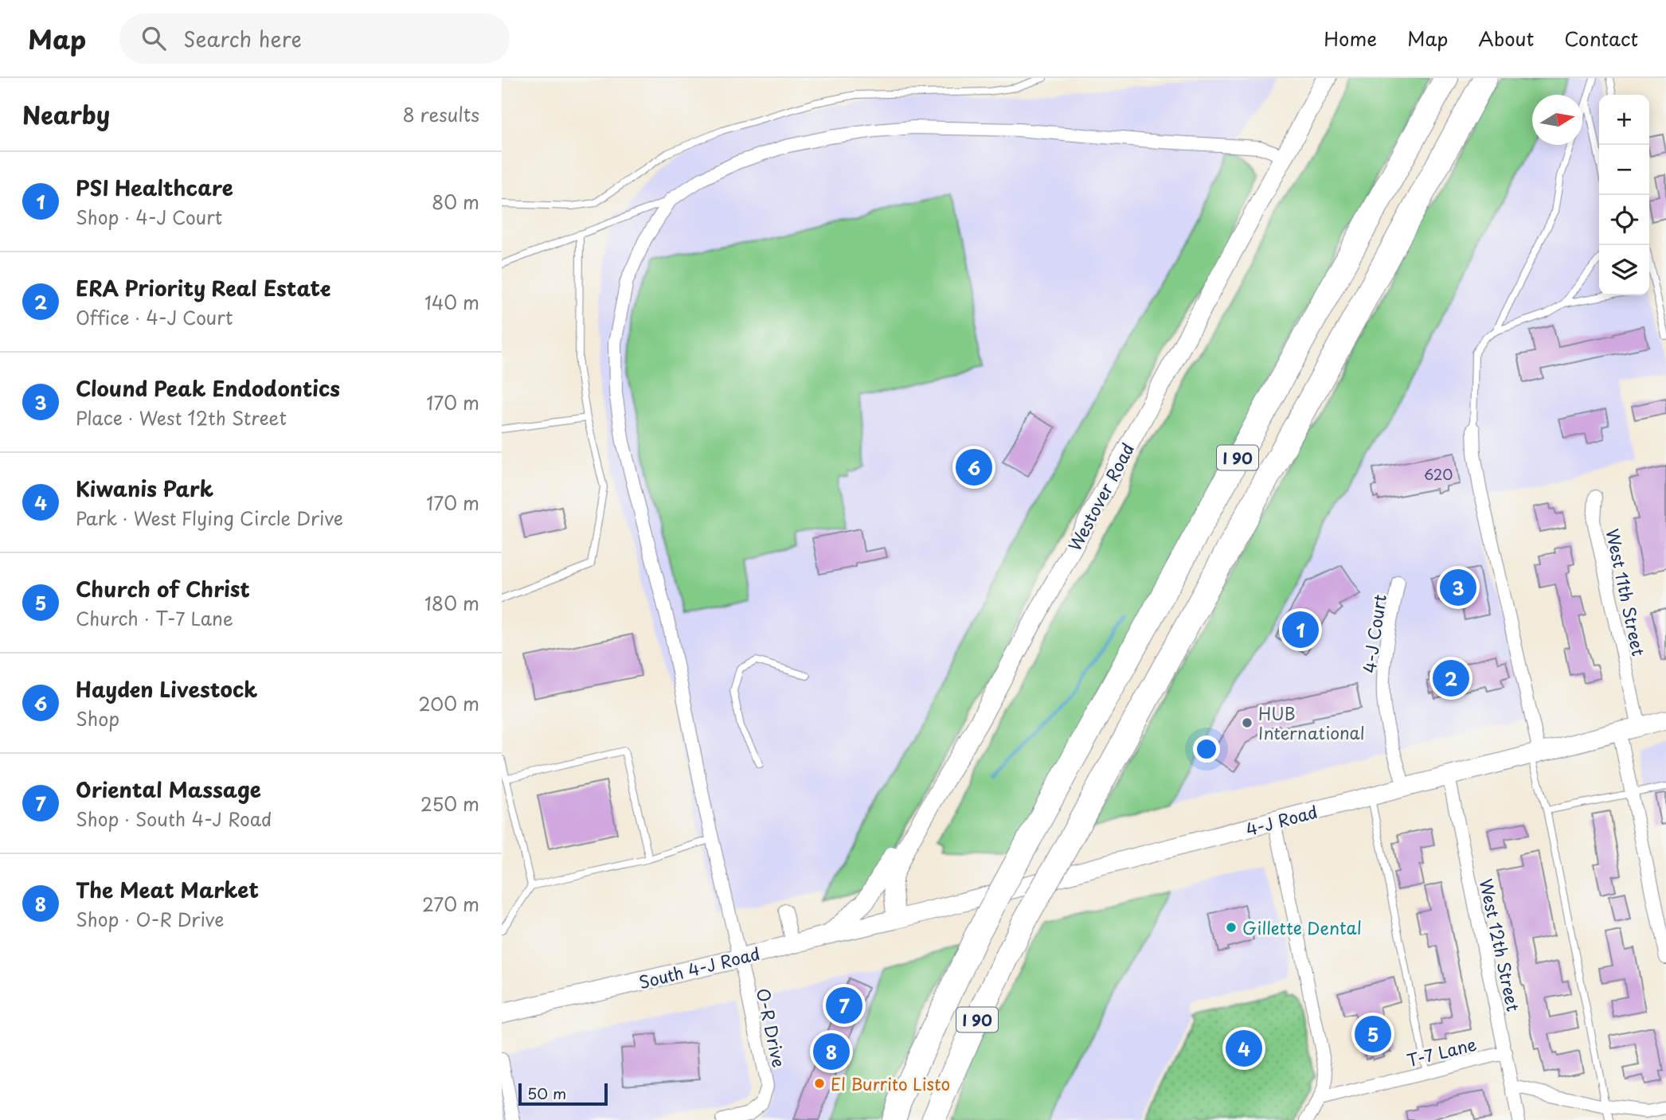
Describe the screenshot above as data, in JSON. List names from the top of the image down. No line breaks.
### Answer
{"streets":{"highway":["I 90"],"main road":["Westover Road","4-J Road","South 4-J Road"],"street":["West 11th Street","4-J Court","West 12th Street","O-R Drive","T-7 Lane"]},"crossings":[["Westover Road","4-J Road"],["Westover Road","South 4-J Road"],["West 11th Street","4-J Road"],["4-J Court","4-J Road"],["4-J Road","West 12th Street"],["4-J Road","South 4-J Road"],["West 12th Street","T-7 Lane"],["South 4-J Road","O-R Drive"]],"places":["HUB International","Gillette Dental","El Burrito Listo"],"house_numbers":["620"],"scale_bar":"50 m","north":"right","page":{"header":"Map","search":"Search here","nav":["Home","Map","About","Contact"],"heading":["Nearby","8 results"],"map_buttons":["+","−"],"list":[{"mark":"1","name":"PSI Healthcare","note":"Shop · 4-J Court","value":"80 m"},{"mark":"2","name":"ERA Priority Real Estate","note":"Office · 4-J Court","value":"140 m"},{"mark":"3","name":"Clound Peak Endodontics","note":"Place · West 12th Street","value":"170 m"},{"mark":"4","name":"Kiwanis Park","note":"Park · West Flying Circle Drive","value":"170 m"},{"mark":"5","name":"Church of Christ","note":"Church · T-7 Lane","value":"180 m"},{"mark":"6","name":"Hayden Livestock","note":"Shop","value":"200 m"},{"mark":"7","name":"Oriental Massage","note":"Shop · South 4-J Road","value":"250 m"},{"mark":"8","name":"The Meat Market","note":"Shop · O-R Drive","value":"270 m"}],"pins":["6","3","1","2","7","5","4","8"],"scale":"50 m"}}
